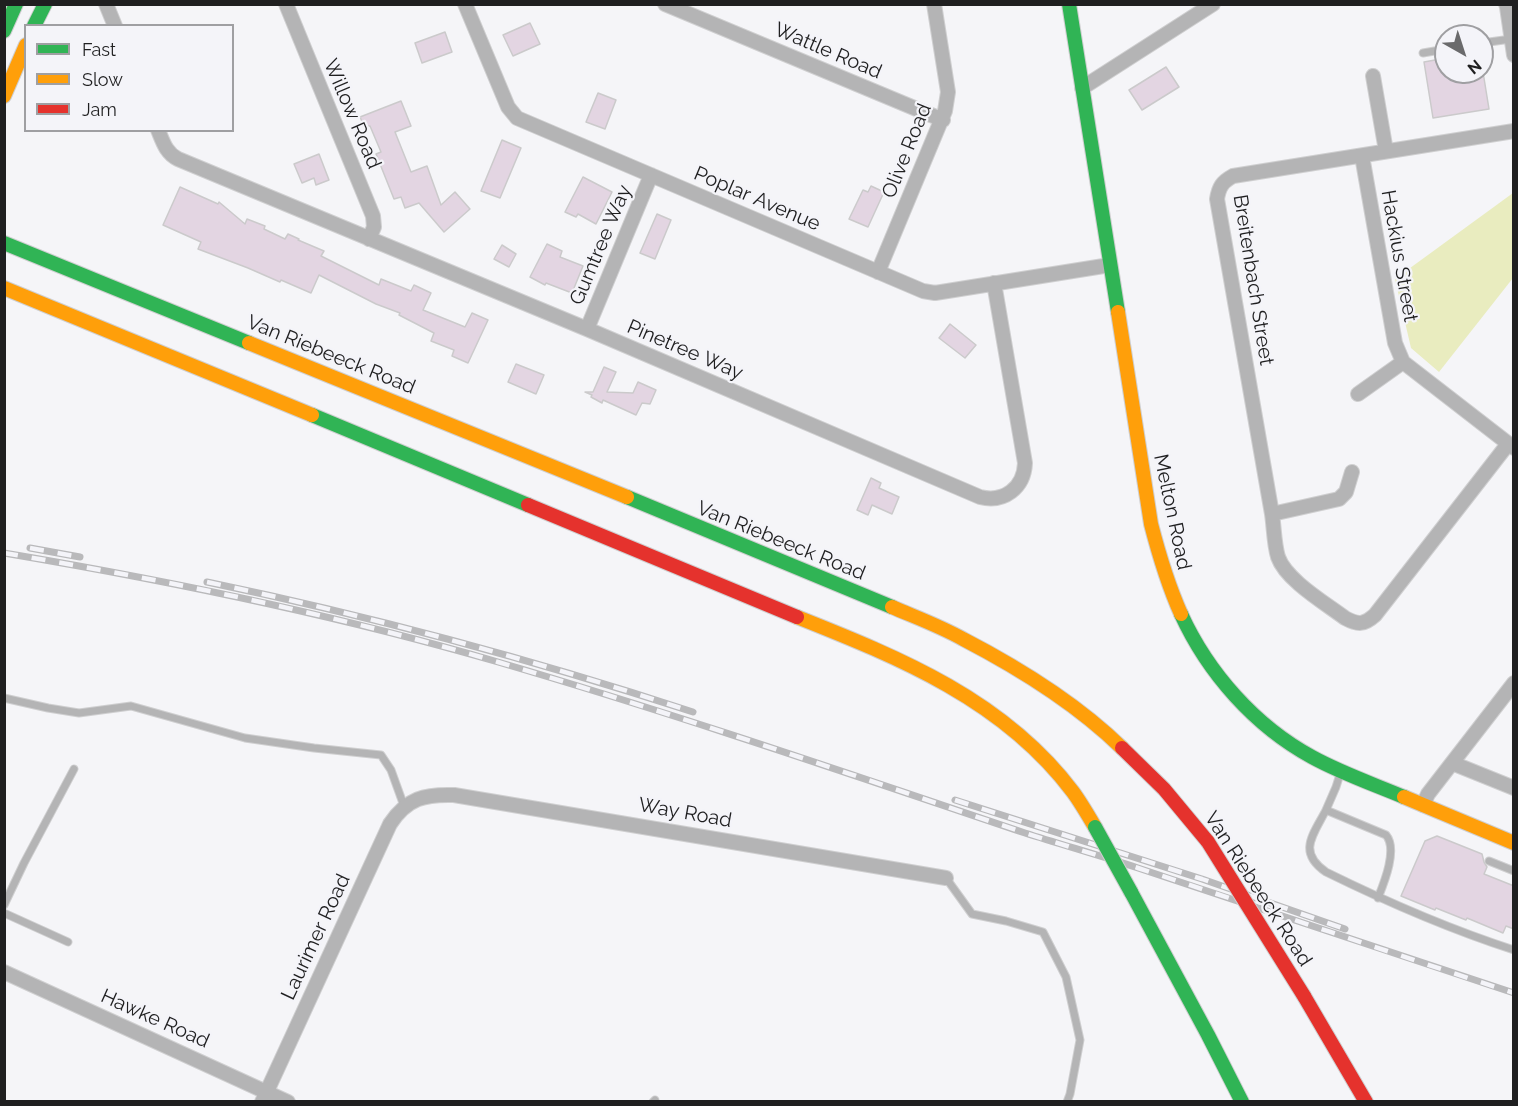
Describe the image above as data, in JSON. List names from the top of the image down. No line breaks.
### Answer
{"streets":{"main road":["Van Riebeeck Road","Melton Road"],"street":["Wattle Road","Willow Road","Olive Road","Poplar Avenue","Gumtree Way","Hackius Street","Breitenbach Street","Pinetree Way","Way Road","Laurimer Road","Hawke Road"]},"crossings":[["Wattle Road","Olive Road"],["Willow Road","Pinetree Way"],["Olive Road","Poplar Avenue"],["Poplar Avenue","Gumtree Way"],["Poplar Avenue","Pinetree Way"],["Poplar Avenue","Melton Road"],["Gumtree Way","Pinetree Way"],["Hackius Street","Breitenbach Street"],["Way Road","Laurimer Road"],["Laurimer Road","Hawke Road"]],"legend":["Fast","Slow","Jam"],"north":"bottom right"}
